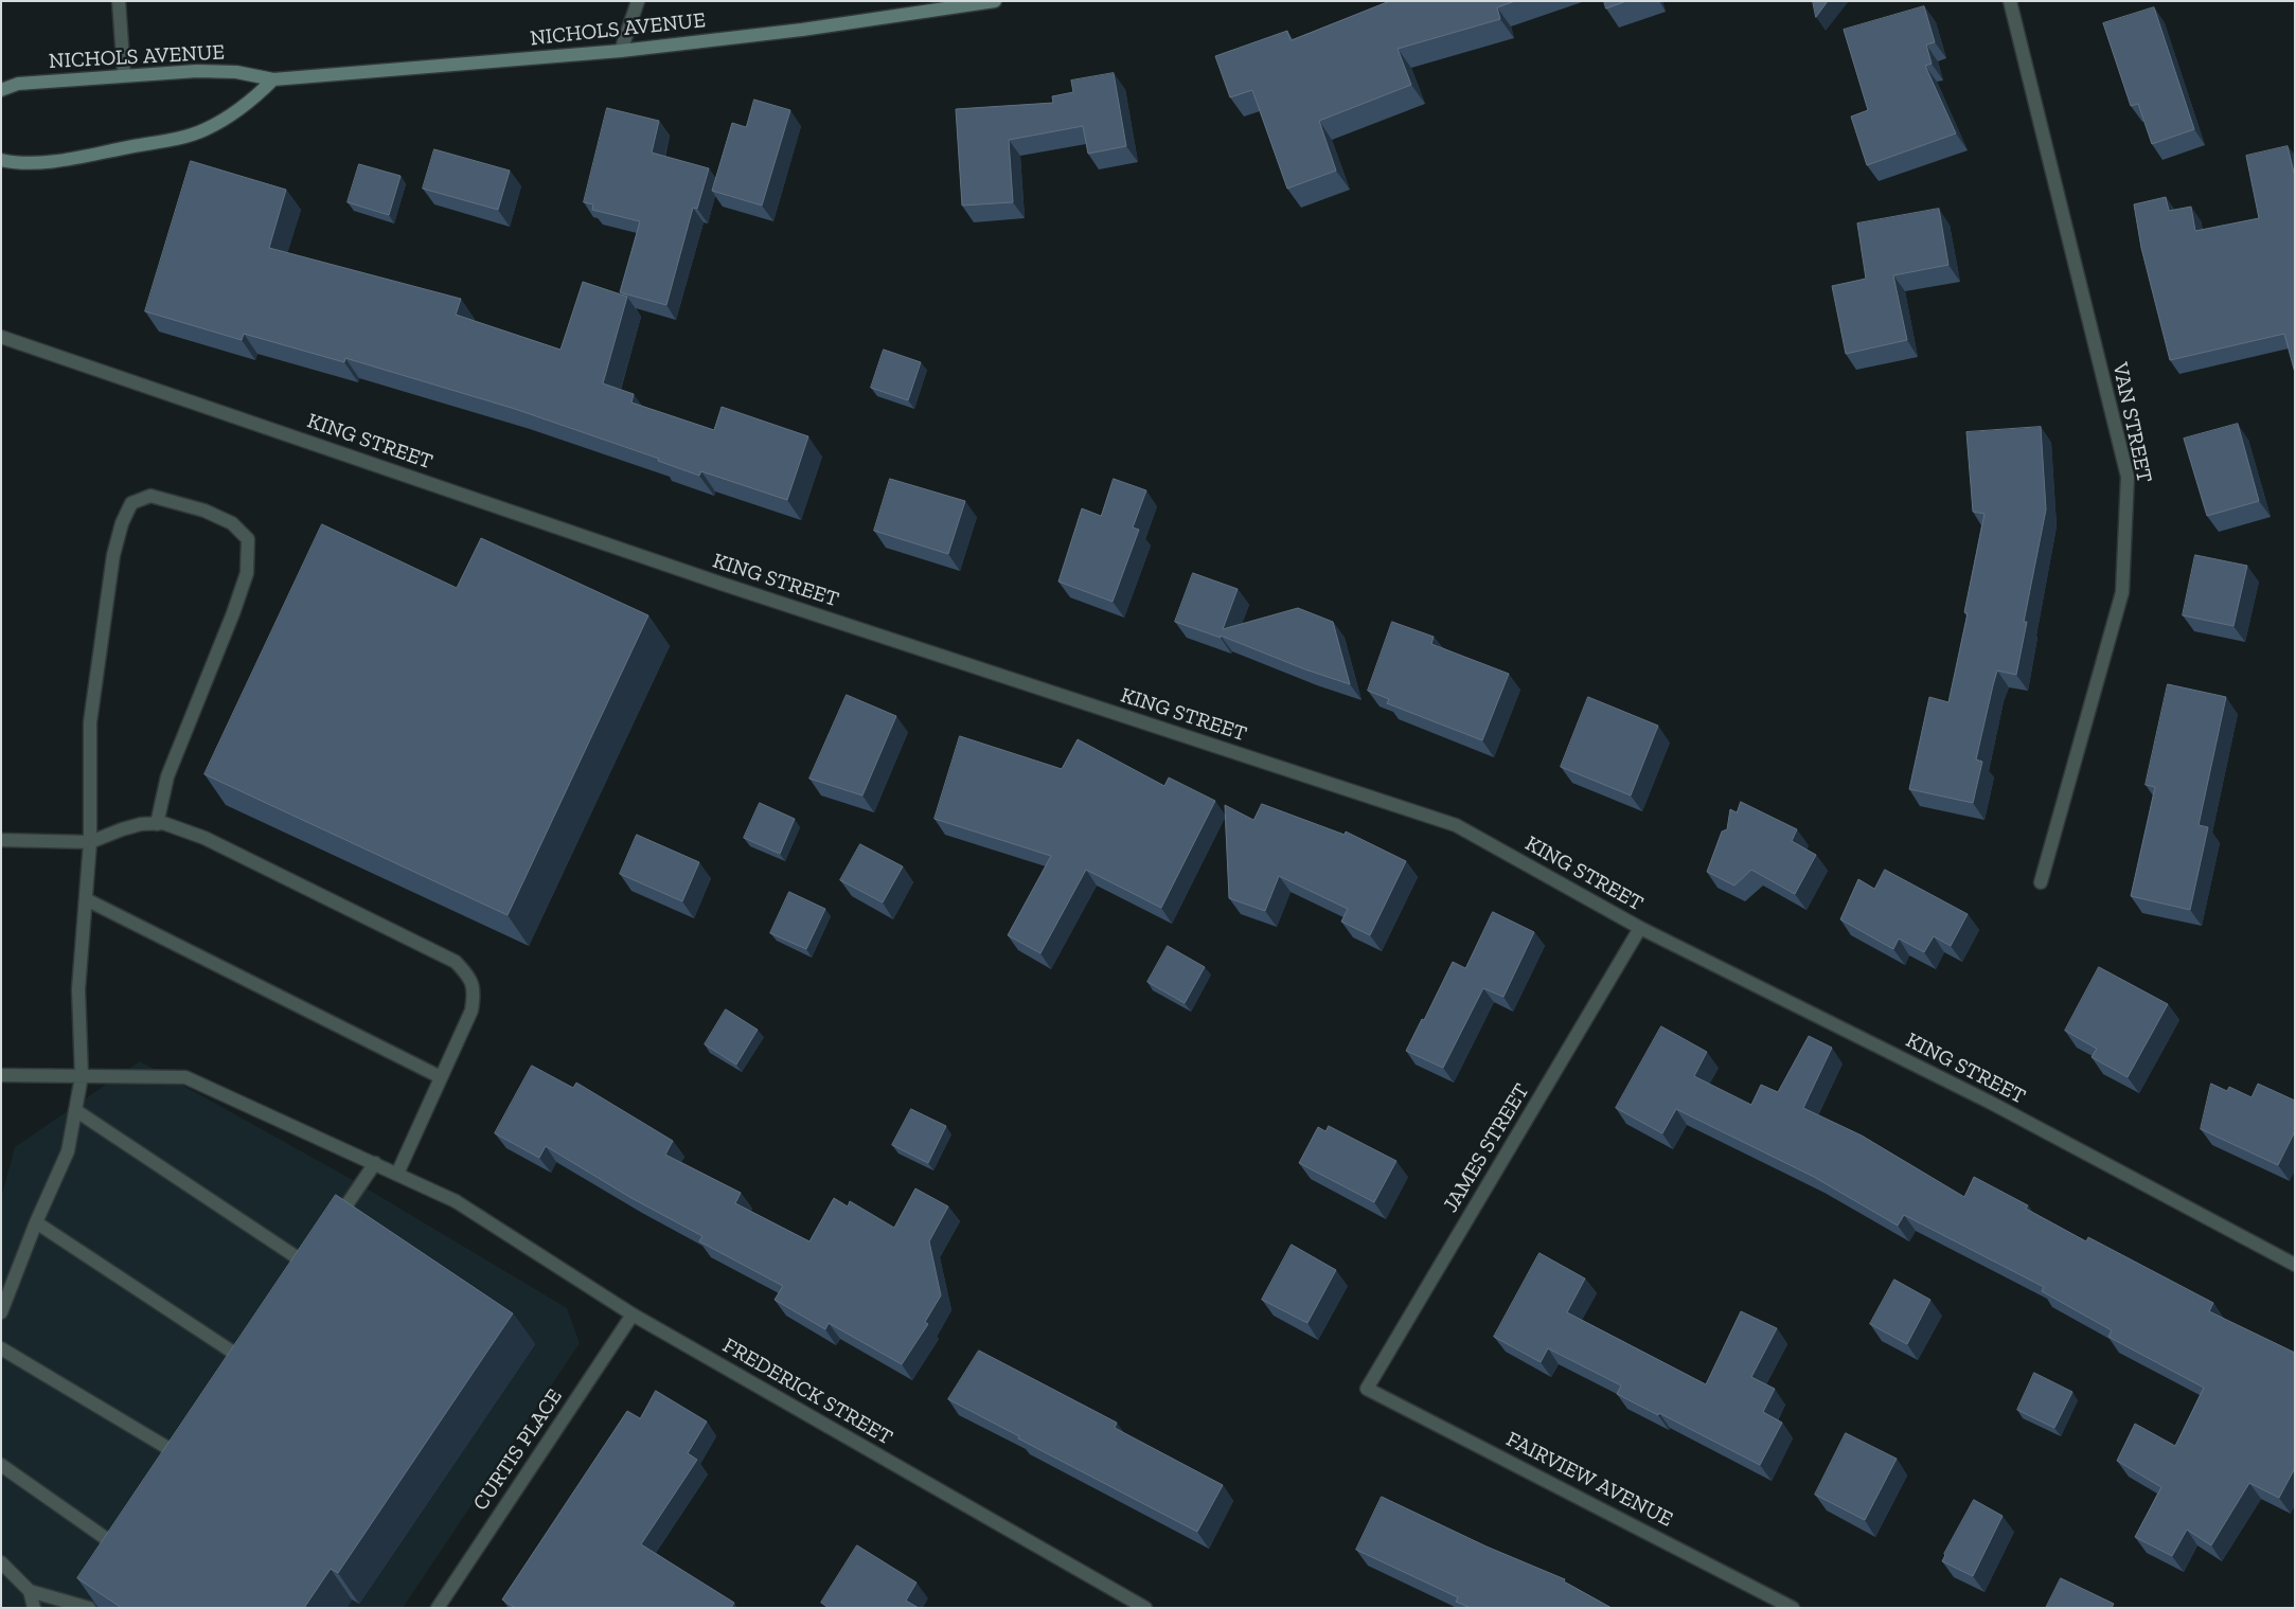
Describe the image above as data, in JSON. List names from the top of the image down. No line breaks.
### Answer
{"streets":{"main road":["NICHOLS AVENUE"],"street":["VAN STREET","KING STREET","JAMES STREET","FREDERICK STREET","CURTIS PLACE","FAIRVIEW AVENUE"]},"crossings":[["KING STREET","JAMES STREET"],["JAMES STREET","FAIRVIEW AVENUE"],["FREDERICK STREET","CURTIS PLACE"]]}
